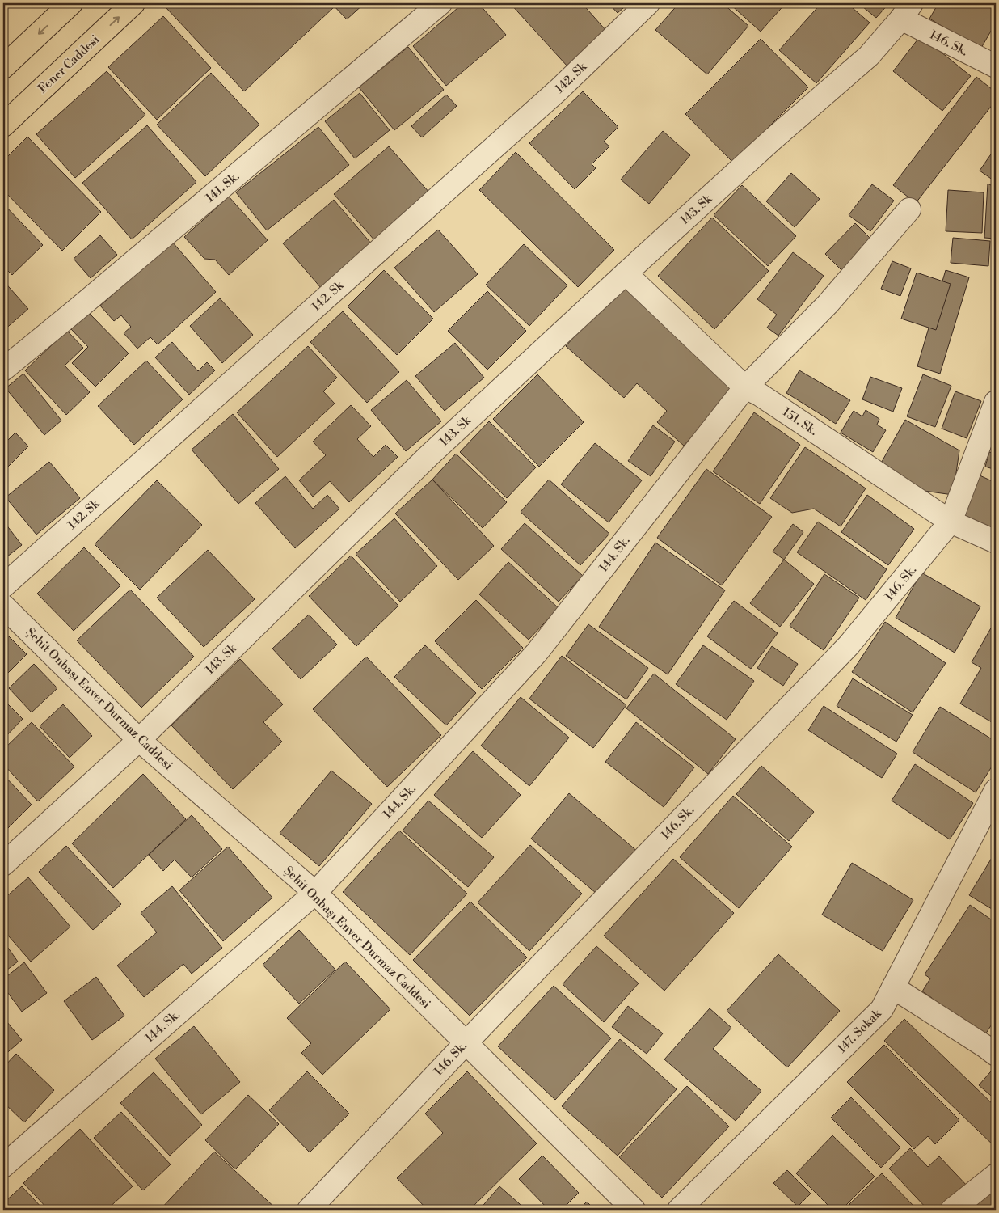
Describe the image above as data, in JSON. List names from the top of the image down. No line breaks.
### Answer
{"streets":{"main road":["Fener Caddesi"],"street":["146. Sk.","142. Sk","141. Sk.","143. Sk","151. Sk.","144. Sk.","Şehit Onbaşı Enver Durmaz Caddesi","147. Sokak"]},"crossings":[["146. Sk.","143. Sk"],["146. Sk.","151. Sk."],["146. Sk.","Şehit Onbaşı Enver Durmaz Caddesi"],["143. Sk","151. Sk."],["143. Sk","Şehit Onbaşı Enver Durmaz Caddesi"],["151. Sk.","144. Sk."],["144. Sk.","Şehit Onbaşı Enver Durmaz Caddesi"]]}
